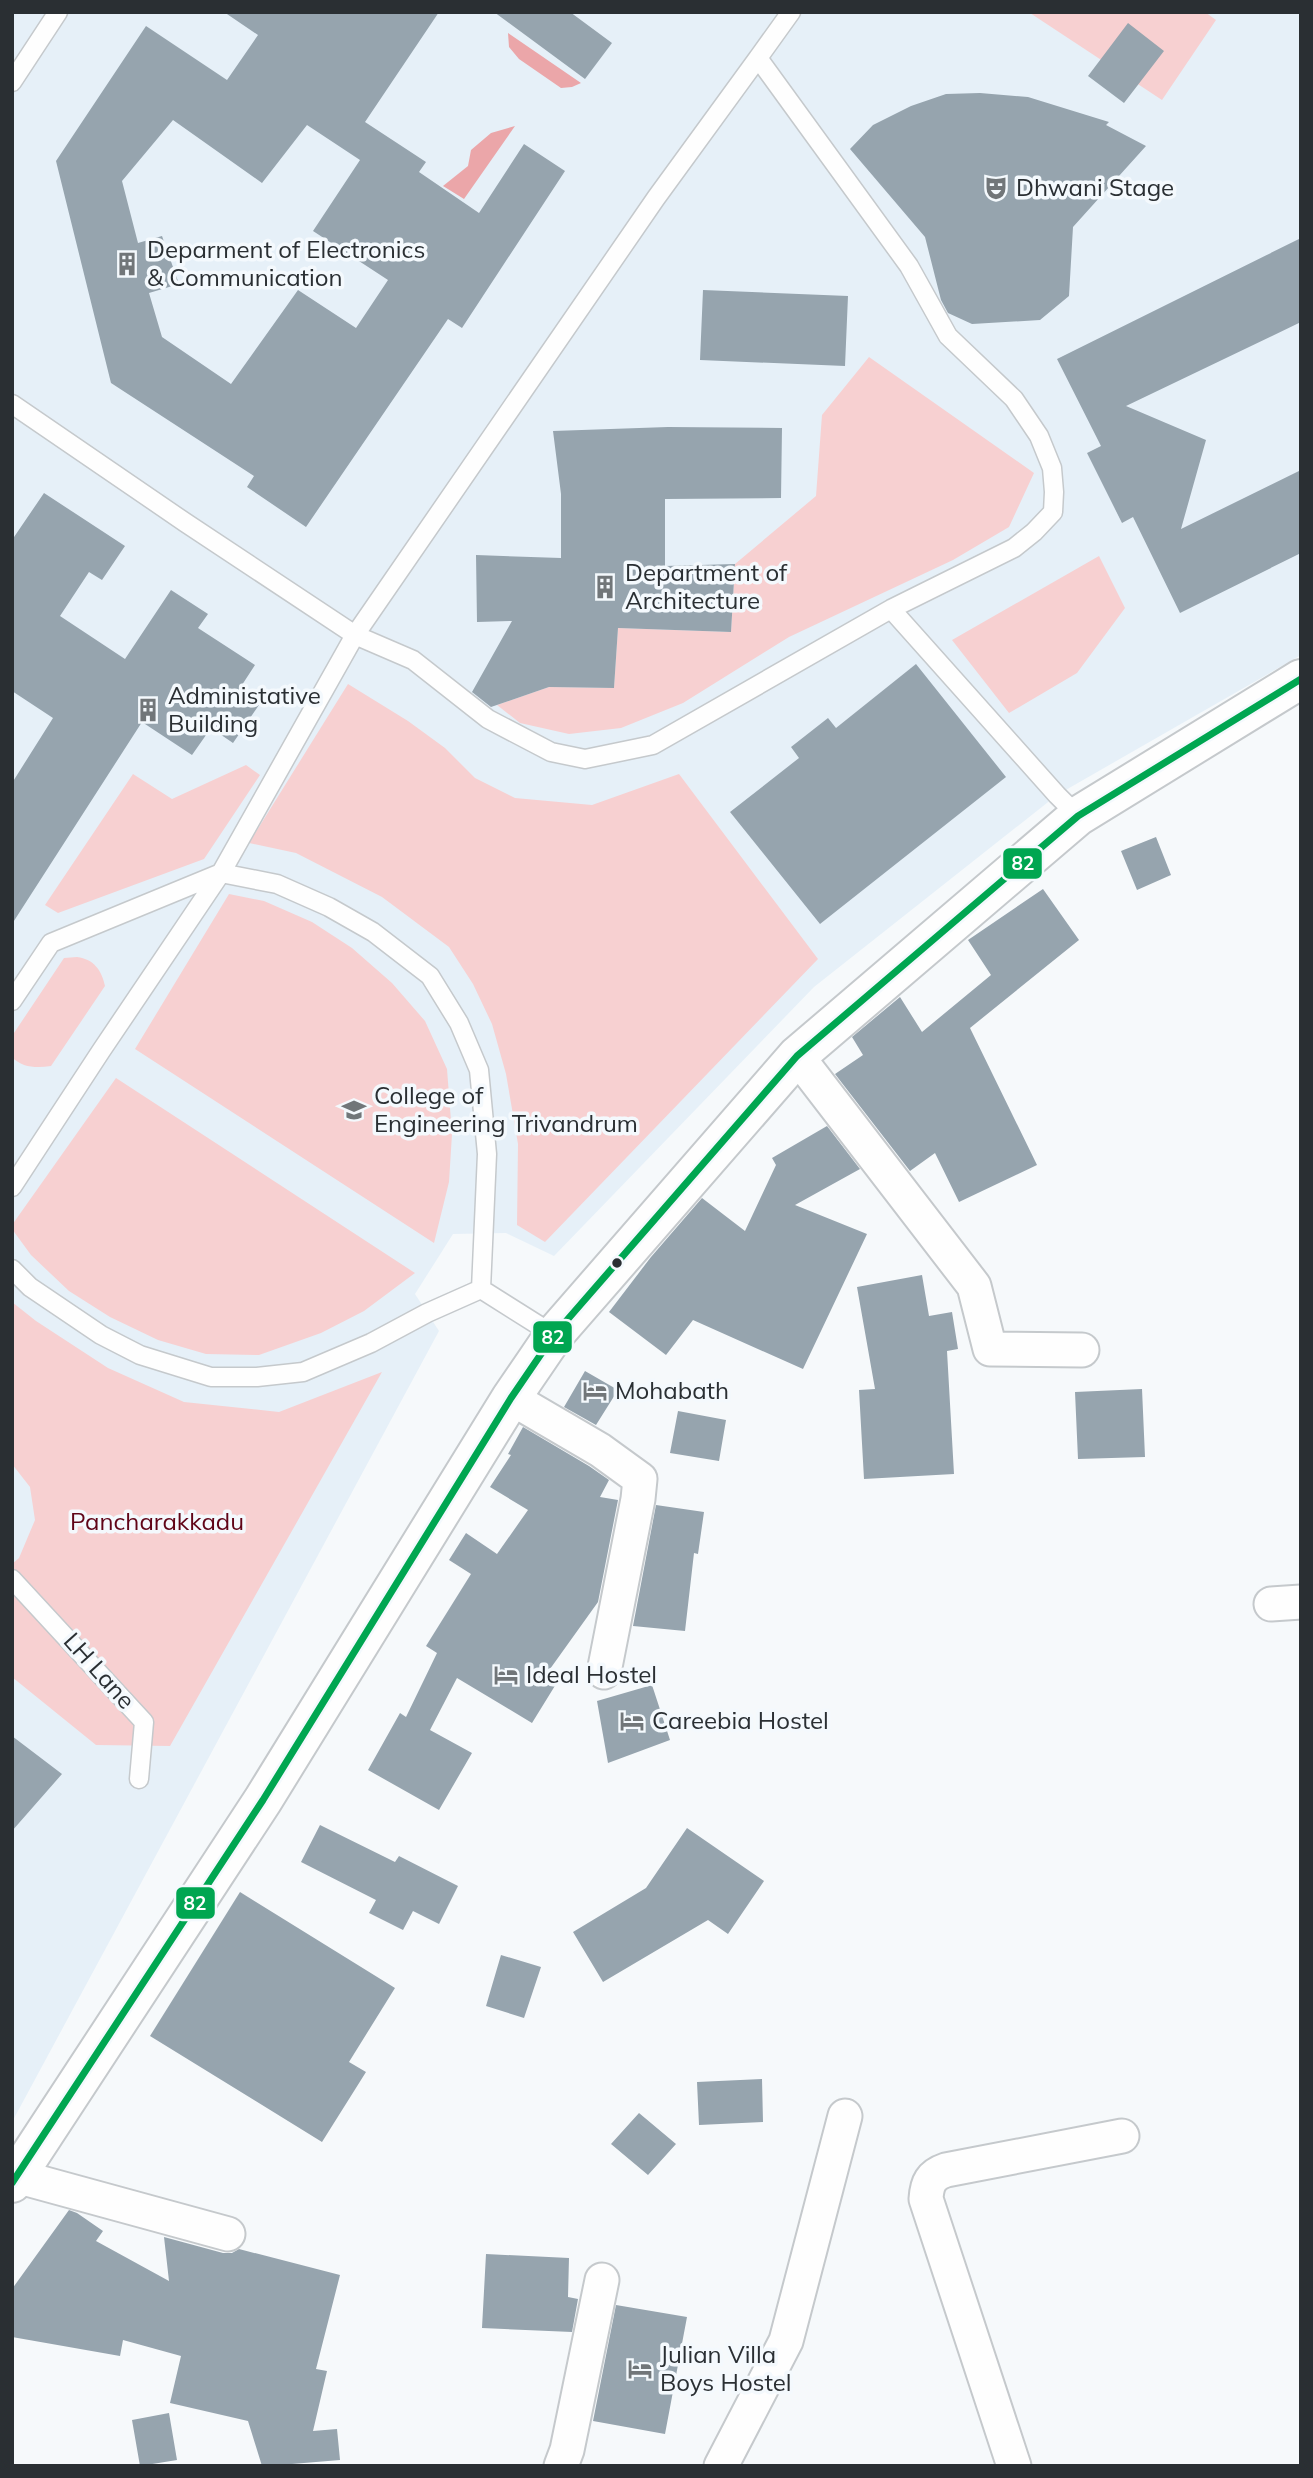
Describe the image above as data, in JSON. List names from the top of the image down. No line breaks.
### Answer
{"streets":{"lane":["LH Lane"]},"parks":["Pancharakkadu"],"places":{"theatre":["Dhwani Stage"],"building":["Deparment of Electronics & Communication","Department of Architecture","Administative Building"],"school or university":["College of Engineering Trivandrum"],"hotel":["Mohabath","Ideal Hostel","Careebia Hostel","Julian Villa Boys Hostel"]},"lines":["transit line 82"]}
